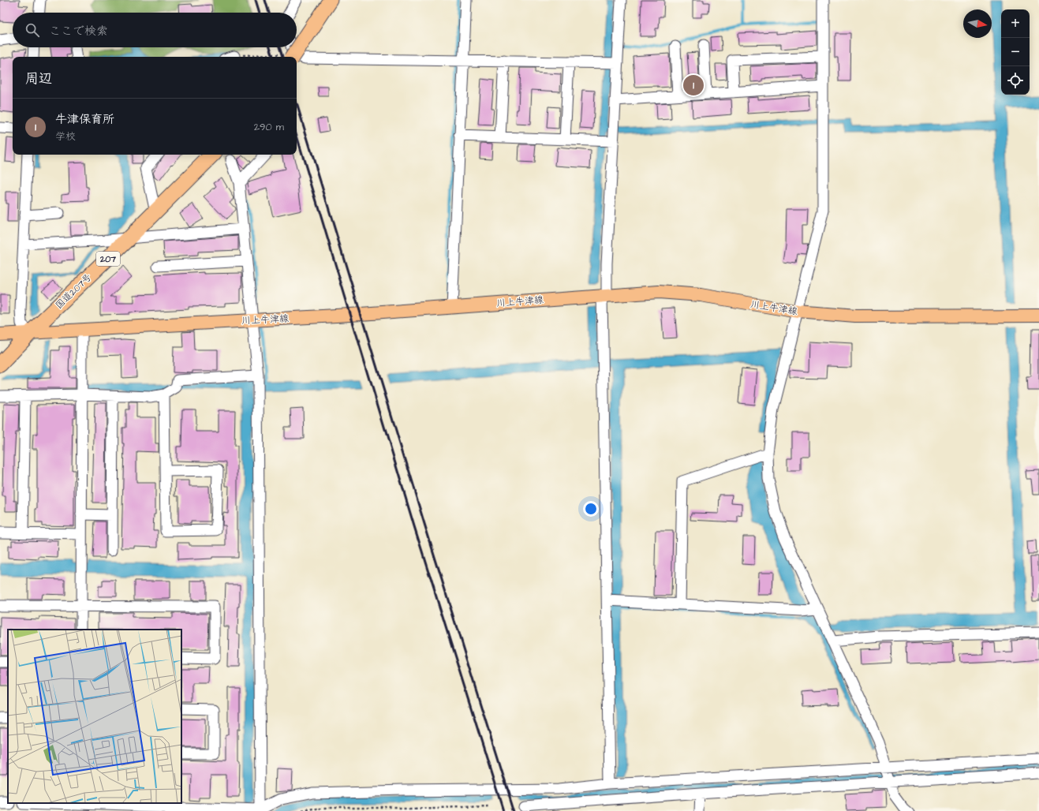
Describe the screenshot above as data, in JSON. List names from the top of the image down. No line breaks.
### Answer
{"streets":{"highway":["207","国道207号"],"main road":["川上牛津線"]},"crossings":[["国道207号","川上牛津線"]],"north":"right","page":{"map_buttons":["+","−"],"search":"ここで検索","heading":"周辺","pins":"1","list":[{"mark":"1","name":"牛津保育所","note":"学校","value":"290 m"}]}}
